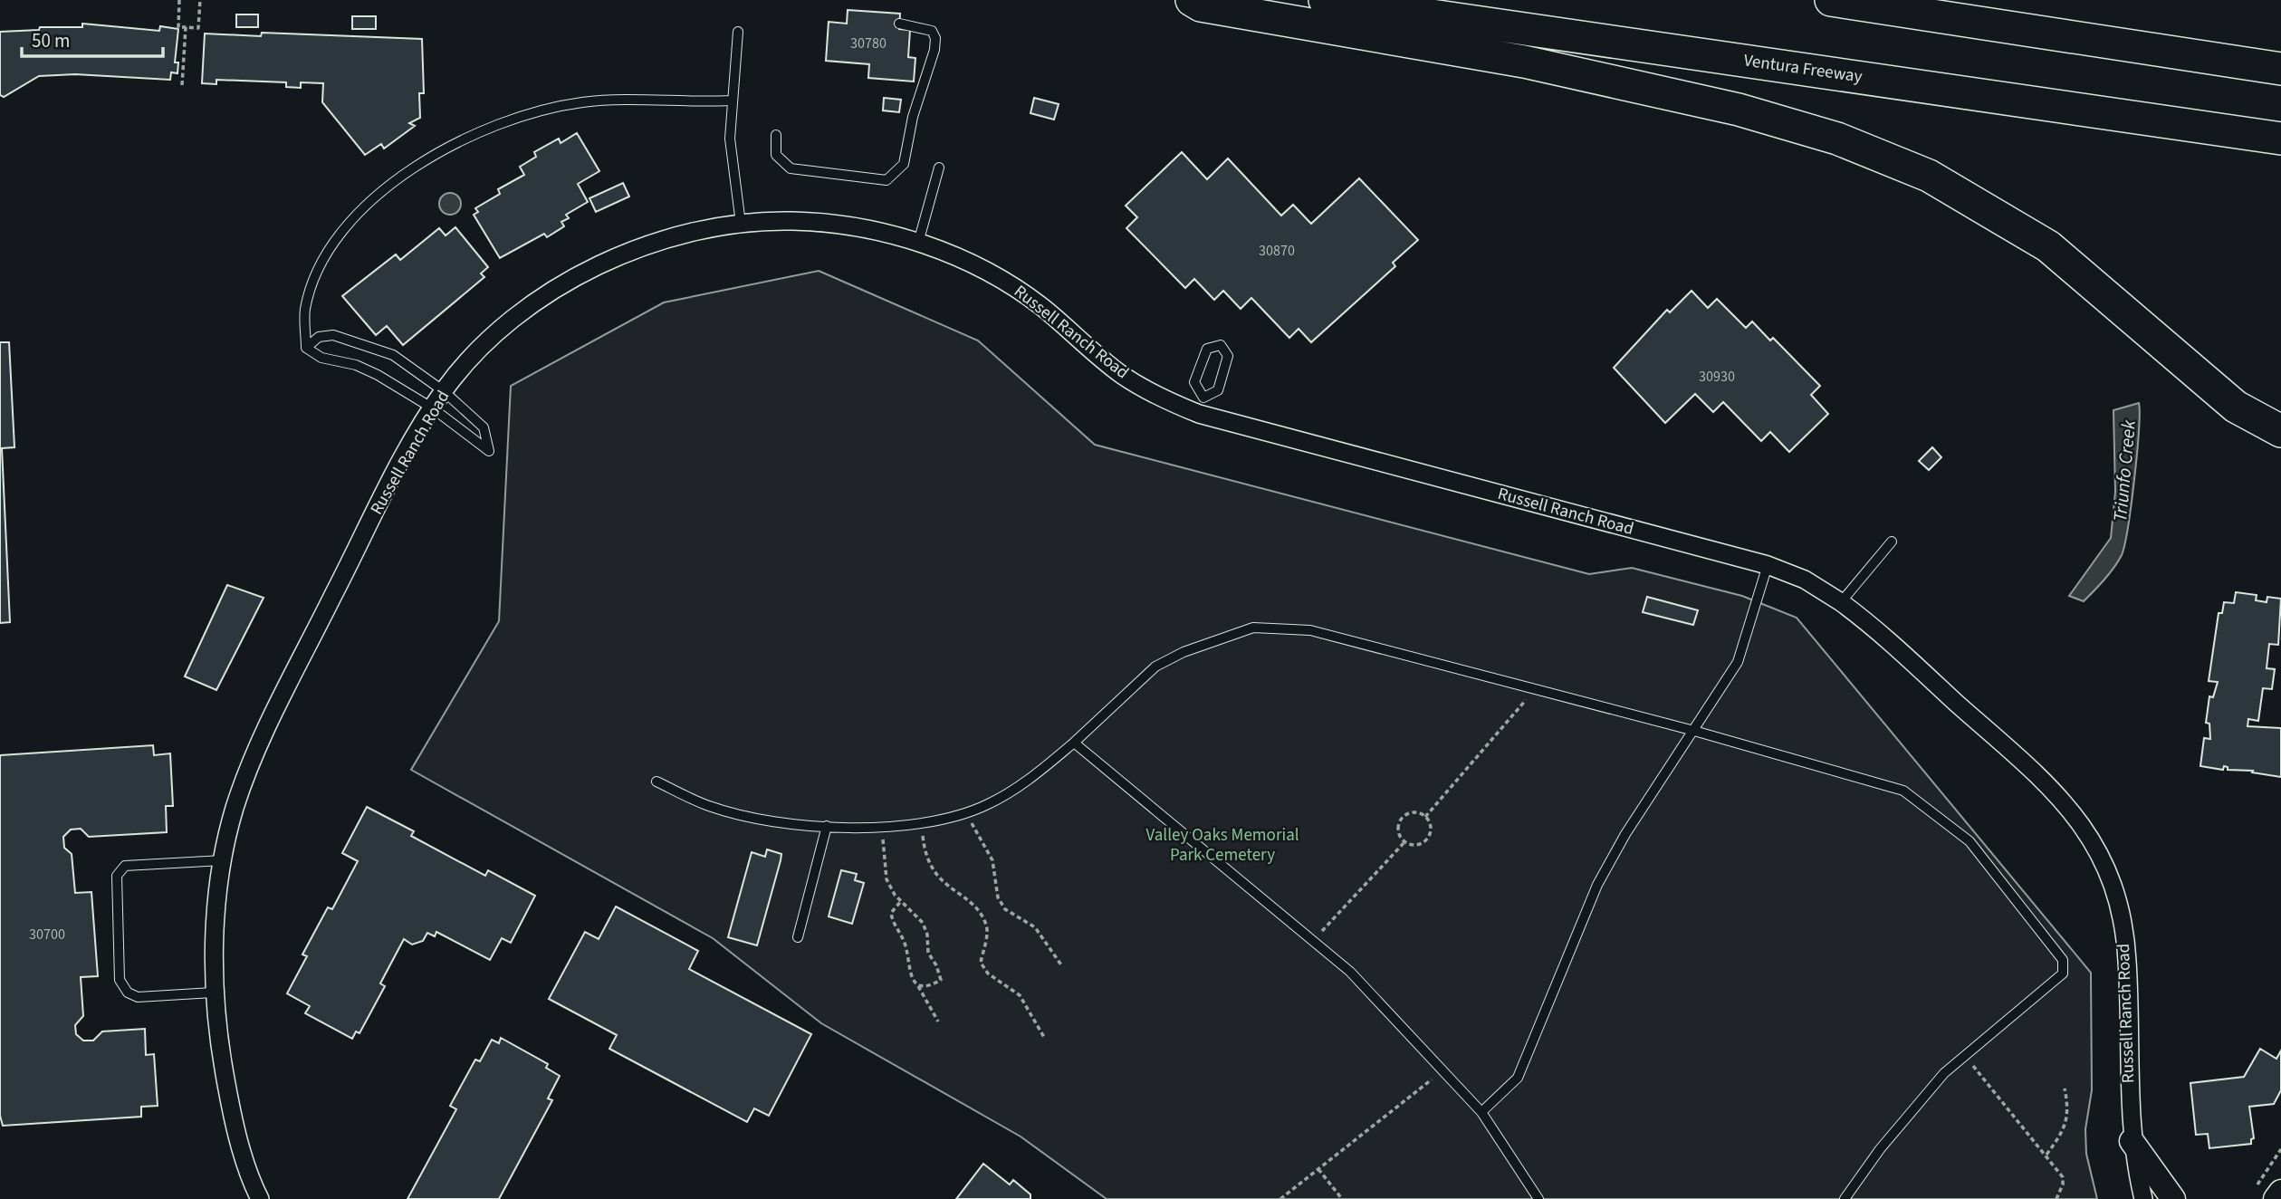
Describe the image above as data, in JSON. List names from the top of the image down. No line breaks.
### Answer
{"streets":{"highway":["Ventura Freeway"],"street":["Russell Ranch Road"]},"water":["Triunfo Creek"],"parks":["Valley Oaks Memorial Park Cemetery"],"house_numbers":["30780","30870","30930","30700"],"scale_bar":"50 m"}
